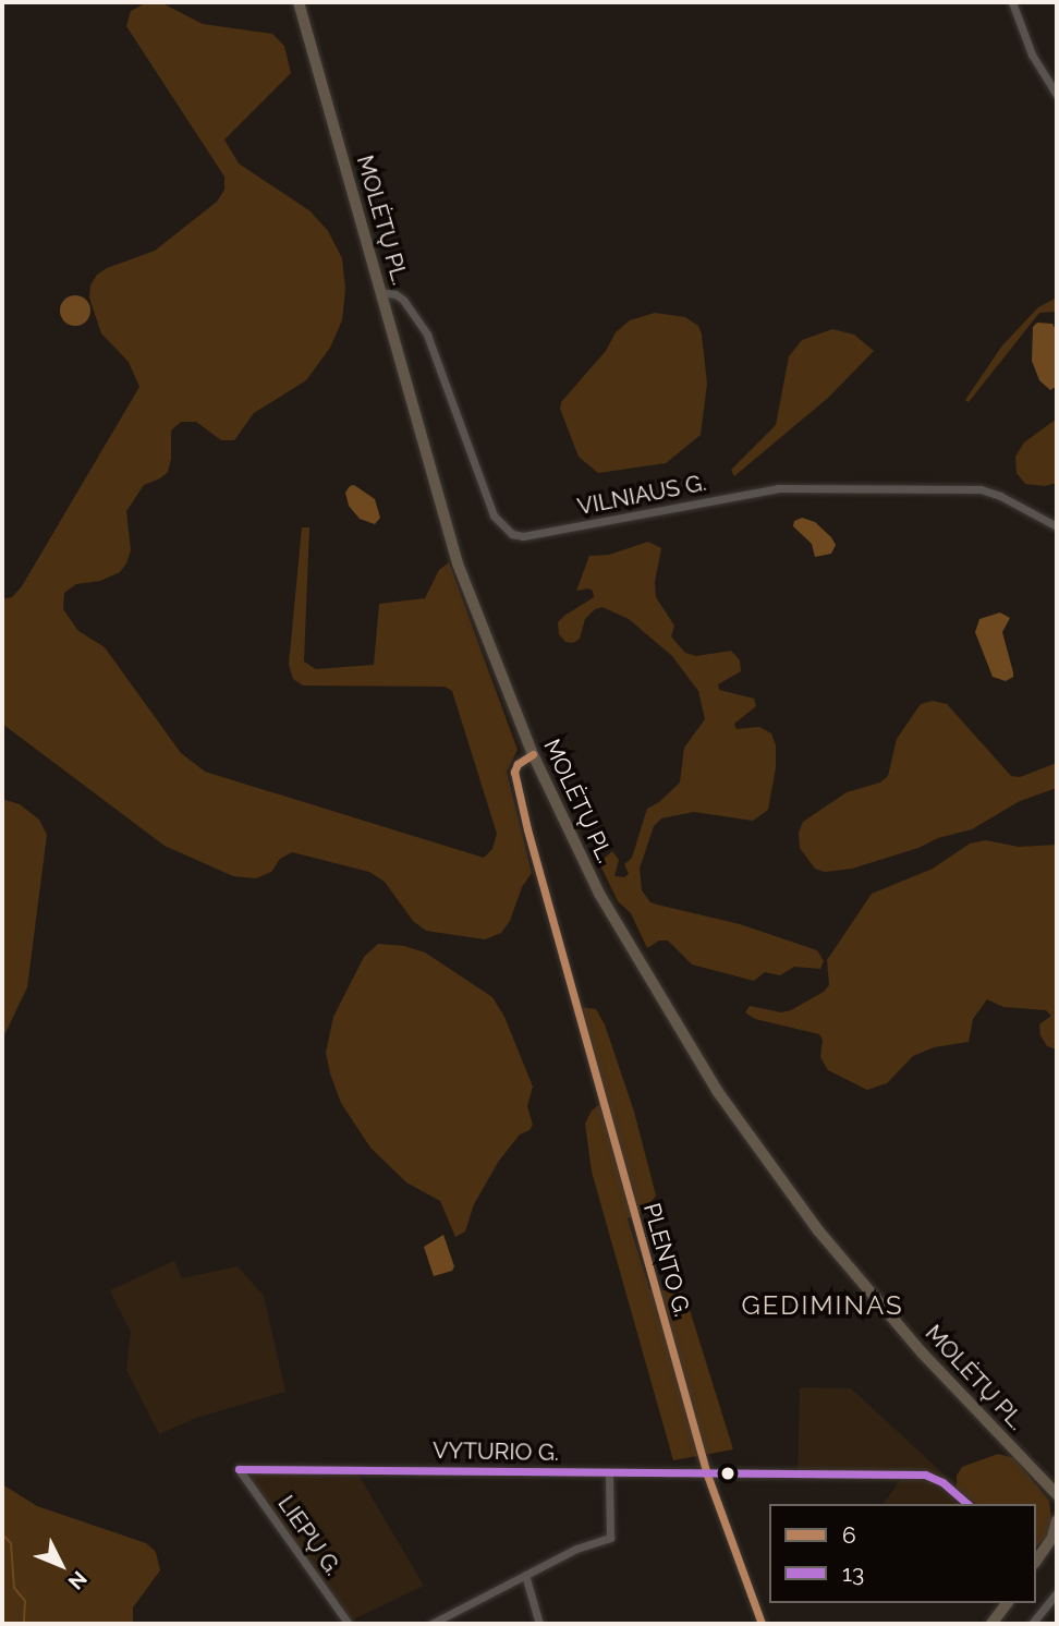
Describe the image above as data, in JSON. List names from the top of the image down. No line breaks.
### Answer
{"streets":{"highway":["MOLĖTŲ PL."],"street":["VILNIAUS G.","PLENTO G.","VYTURIO G.","LIEPŲ G."]},"crossings":[["MOLĖTŲ PL.","VILNIAUS G."],["MOLĖTŲ PL.","PLENTO G."],["PLENTO G.","VYTURIO G."],["VYTURIO G.","LIEPŲ G."]],"districts":["GEDIMINAS"],"lines":["transit line 6","transit line 13"],"legend":["6","13"],"north":"bottom right"}
